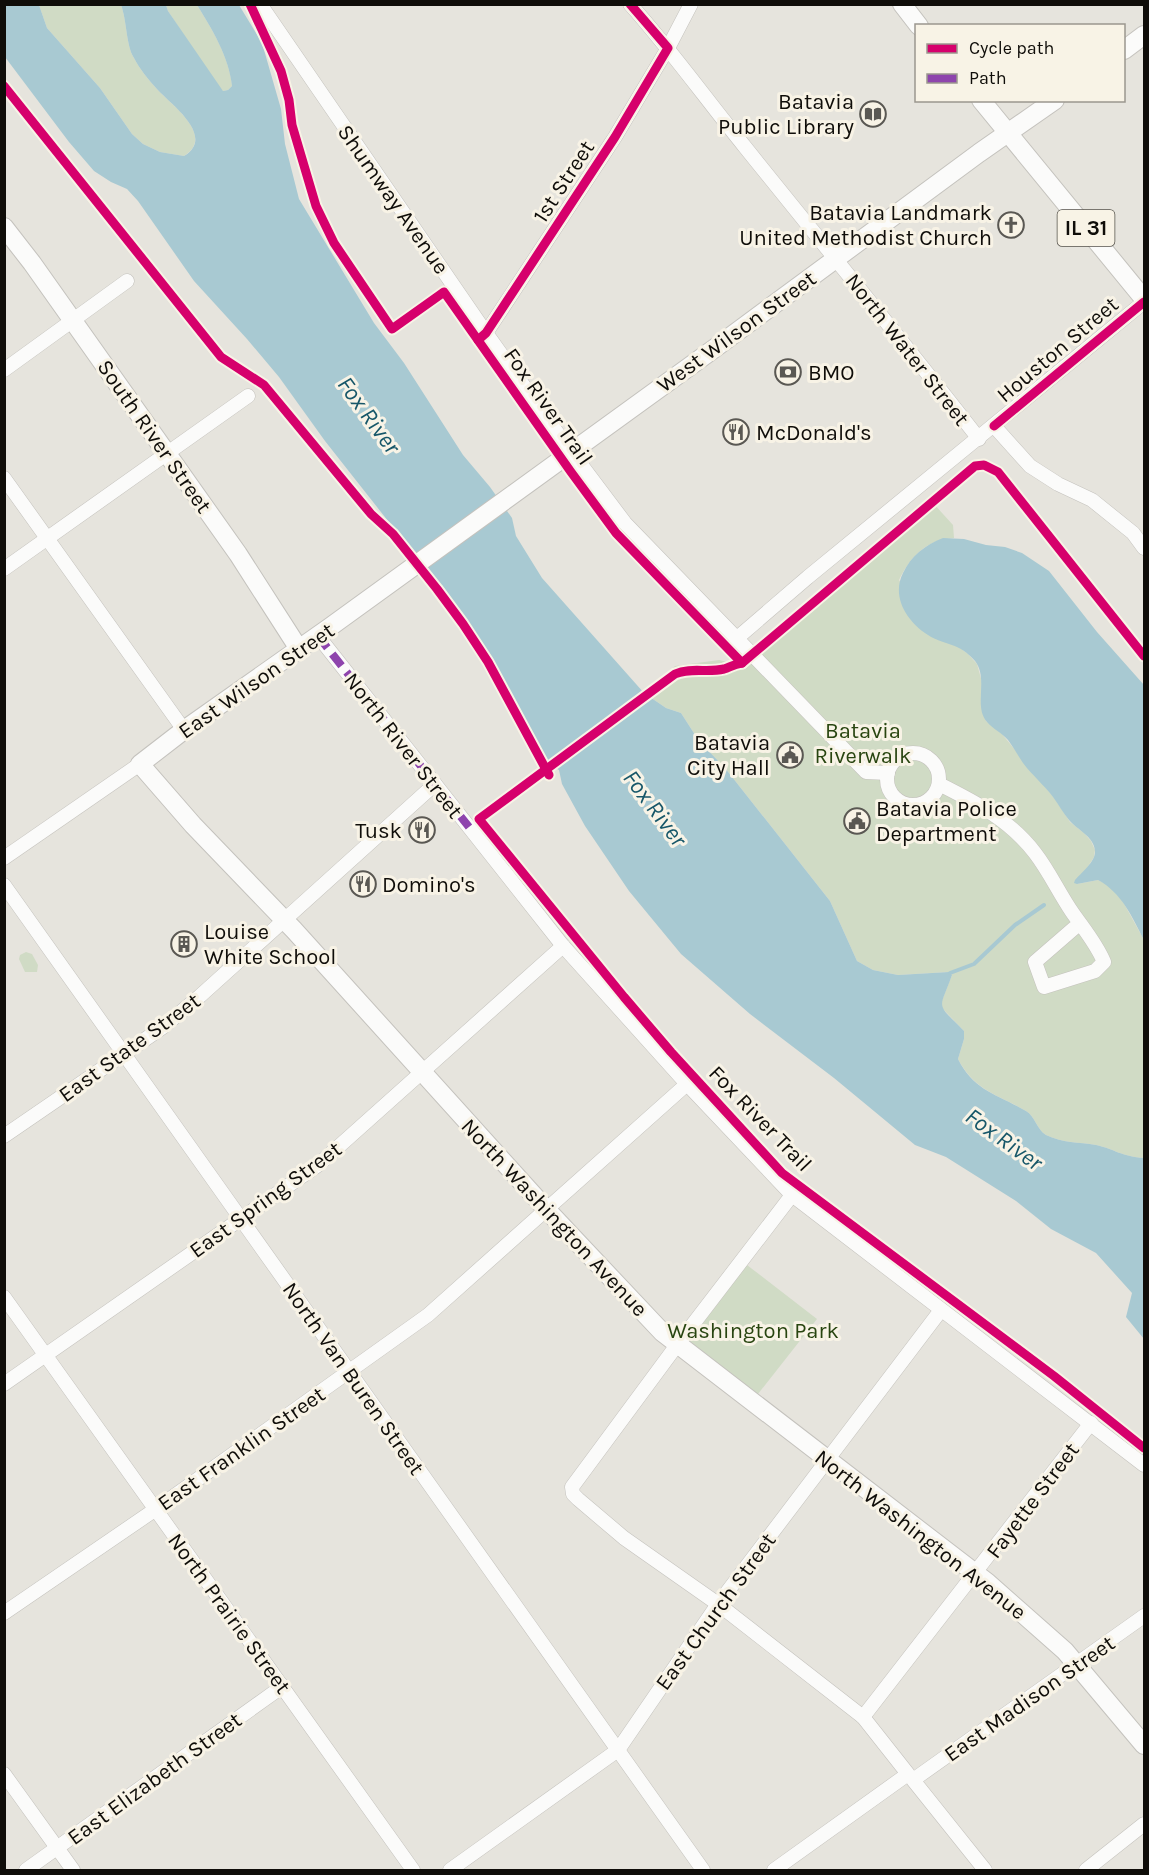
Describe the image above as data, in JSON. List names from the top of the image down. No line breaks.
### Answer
{"streets":{"main road":["IL 31","West Wilson Street","South River Street","East Wilson Street","North Washington Avenue"],"street":["1st Street","Shumway Avenue","North Water Street","Houston Street","North River Street","East State Street","East Spring Street","North Van Buren Street","East Franklin Street","Fayette Street","East Church Street","North Prairie Street","East Madison Street","East Elizabeth Street"],"cycle path":["Fox River Trail"]},"crossings":[["1st Street","Shumway Avenue"],["1st Street","North Water Street"],["Shumway Avenue","West Wilson Street"],["Shumway Avenue","Houston Street"],["IL 31","West Wilson Street"],["IL 31","Houston Street"],["West Wilson Street","North Water Street"],["West Wilson Street","East Wilson Street"],["North Water Street","Houston Street"],["South River Street","East Wilson Street"],["East Wilson Street","North River Street"],["East Wilson Street","North Washington Avenue"],["North River Street","East State Street"],["North River Street","East Spring Street"],["North River Street","East Franklin Street"],["North River Street","Fayette Street"],["North River Street","East Church Street"],["East State Street","North Washington Avenue"],["East State Street","North Van Buren Street"],["East Spring Street","North Washington Avenue"],["East Spring Street","North Van Buren Street"],["East Spring Street","North Prairie Street"],["North Washington Avenue","East Franklin Street"],["North Washington Avenue","Fayette Street"],["North Washington Avenue","East Church Street"],["North Washington Avenue","East Madison Street"],["North Van Buren Street","East Franklin Street"],["North Van Buren Street","East Church Street"],["East Franklin Street","North Prairie Street"],["North Prairie Street","East Elizabeth Street"]],"water":["Fox River"],"parks":["Batavia Riverwalk","Washington Park"],"places":{"library":["Batavia Public Library"],"church":["Batavia Landmark United Methodist Church"],"bank":["BMO"],"restaurant":["McDonald's","Tusk","Domino's"],"public building":["Batavia City Hall","Batavia Police Department"],"building":["Louise White School"]},"legend":["Cycle path","Path"]}
